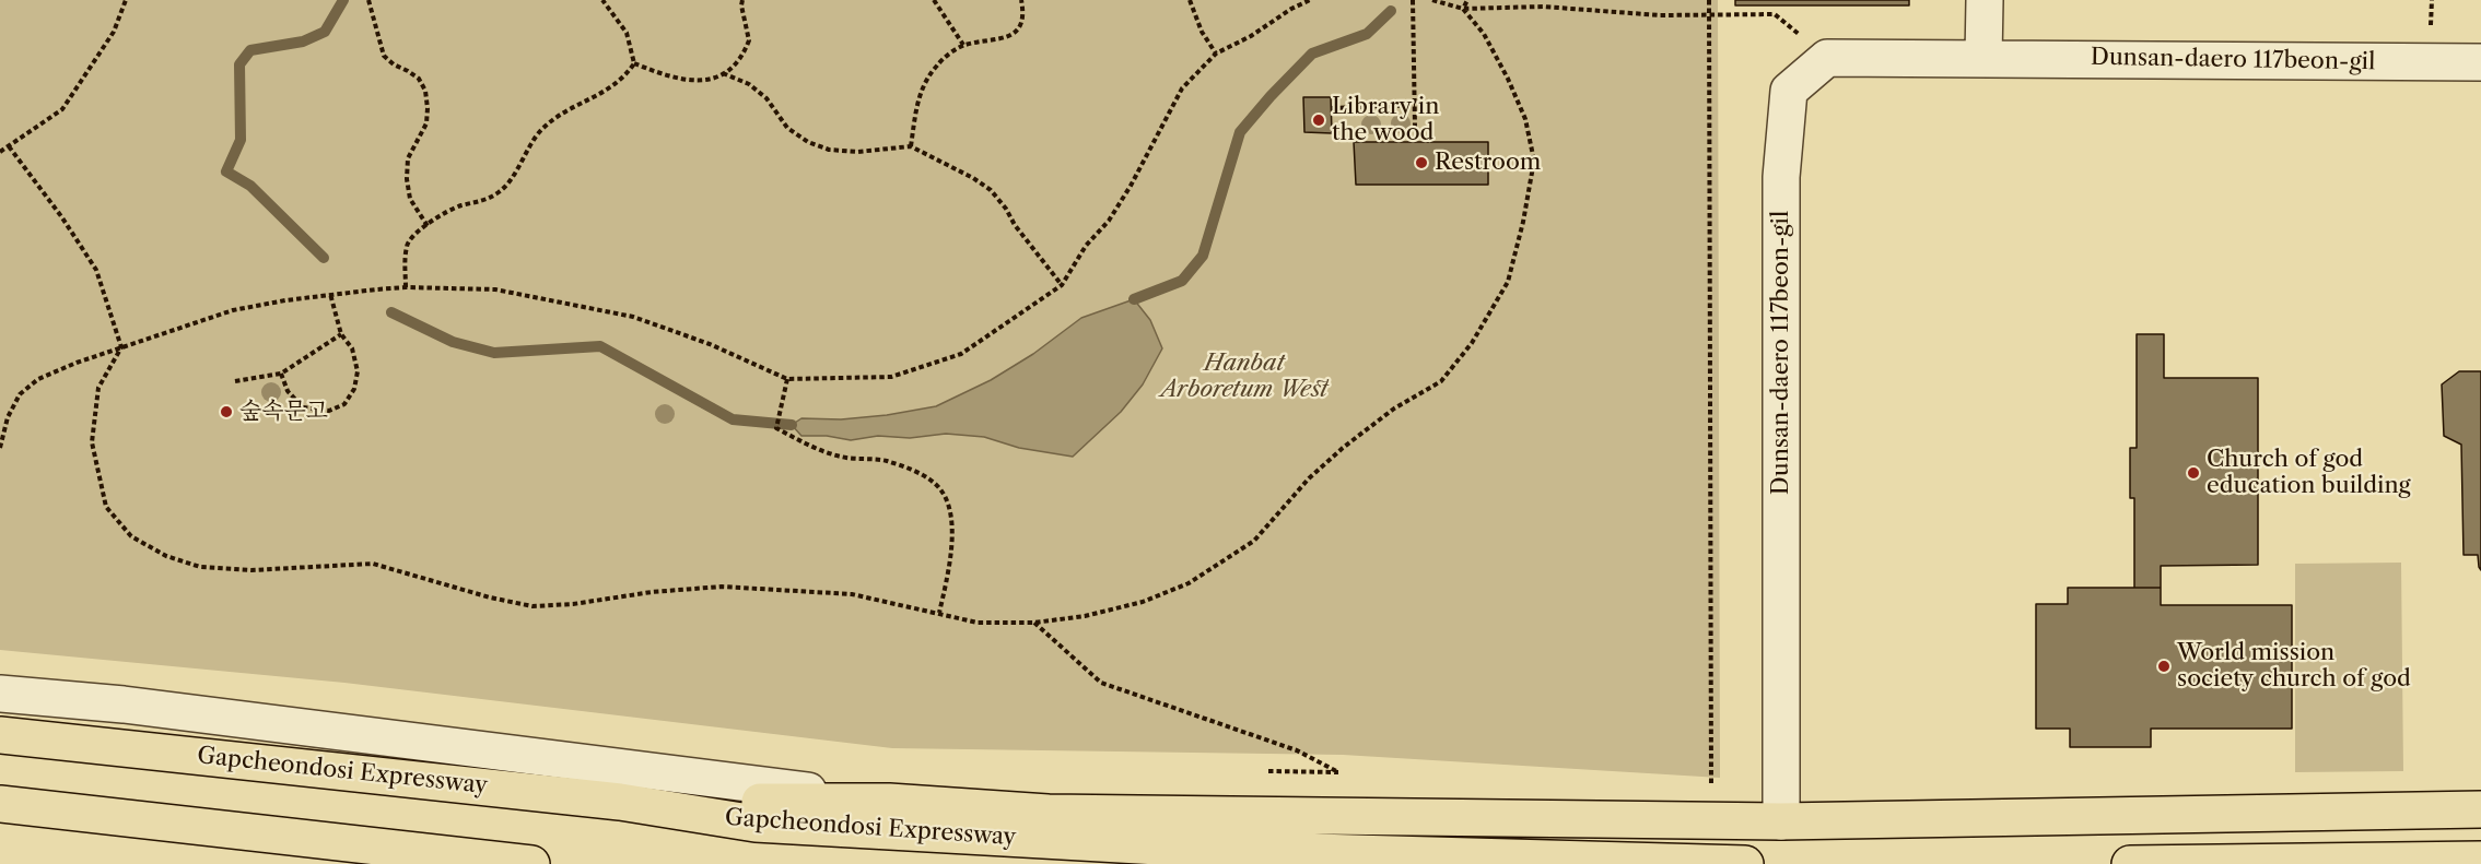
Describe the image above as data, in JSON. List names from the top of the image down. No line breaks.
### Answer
{"streets":{"highway":["Gapcheondosi Expressway"],"street":["Dunsan-daero 117beon-gil"]},"parks":["Hanbat Arboretum West"],"places":["Library in the wood","Restroom","숲속문고","Church of god education building","World mission society church of god"]}
